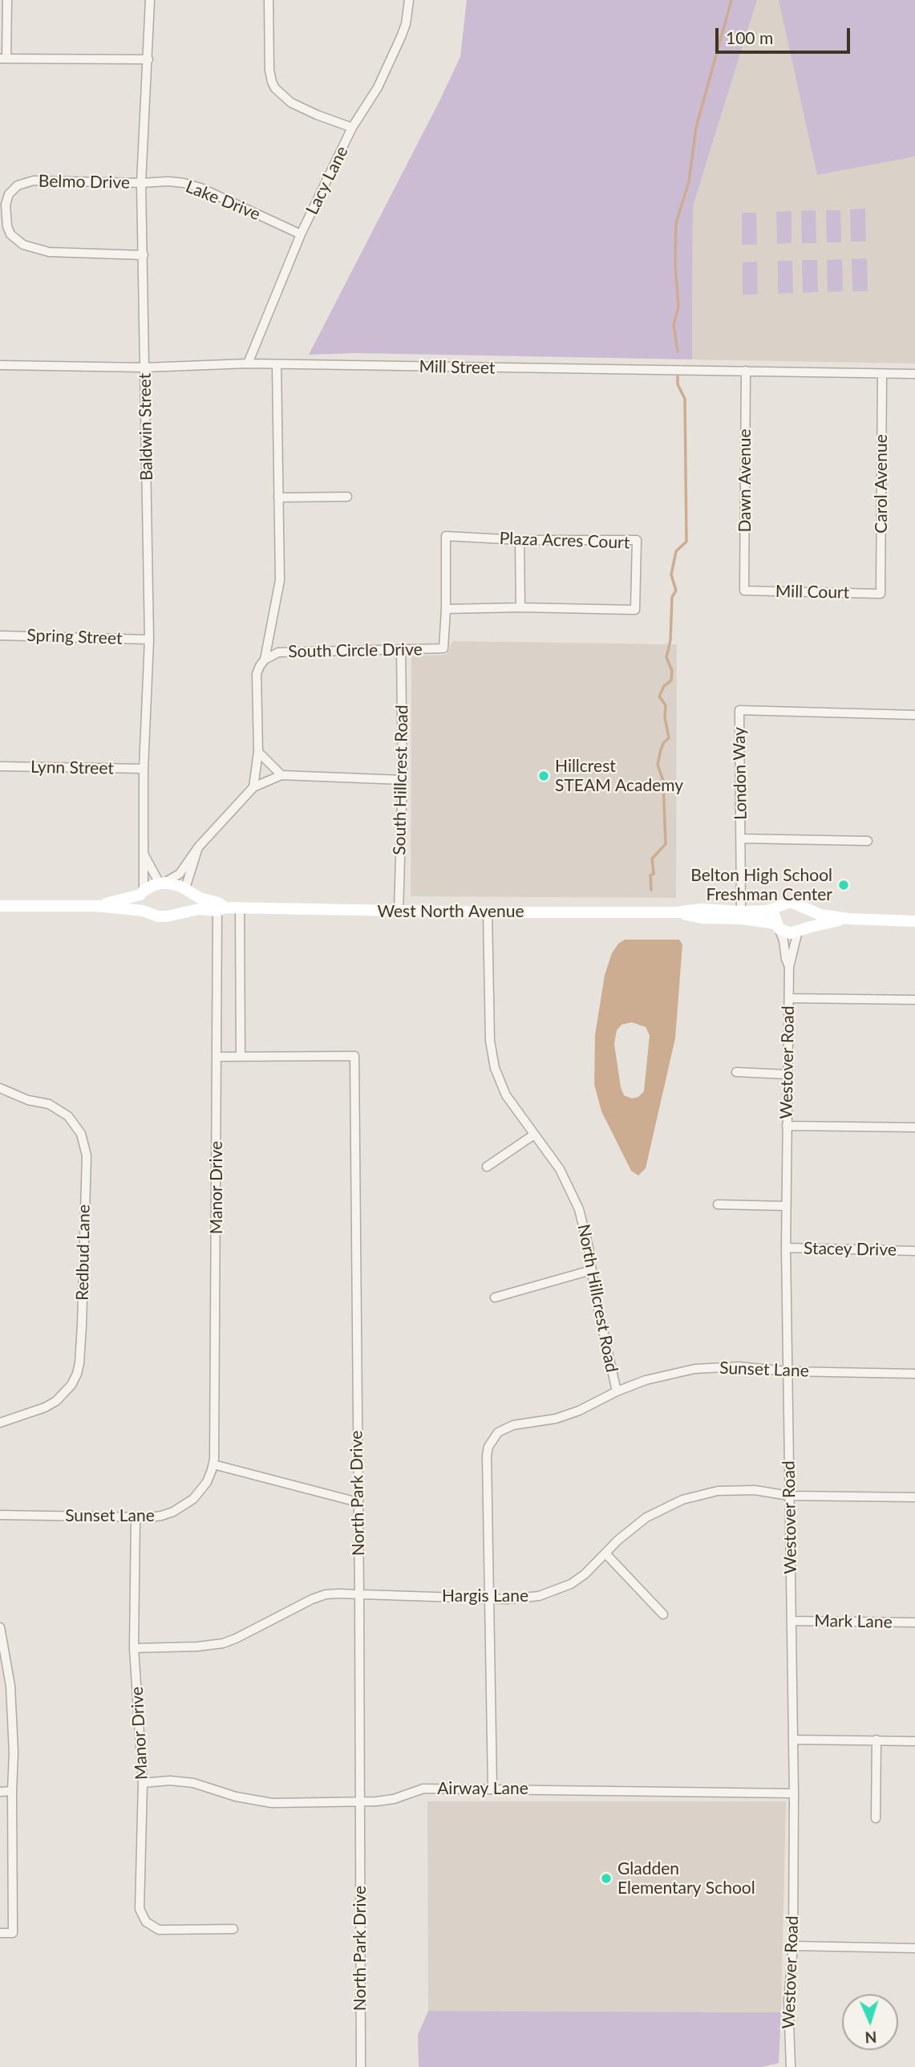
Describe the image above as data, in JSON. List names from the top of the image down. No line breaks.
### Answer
{"streets":{"main road":["West North Avenue"],"street":["Lacy Lane","Belmo Drive","Lake Drive","Mill Street","Baldwin Street","Dawn Avenue","Carol Avenue","Plaza Acres Court","Mill Court","Spring Street","South Circle Drive","Lynn Street","London Way","South Hillcrest Road","Westover Road","Manor Drive","Stacey Drive","Redbud Lane","North Hillcrest Road","Sunset Lane","North Park Drive","Hargis Lane","Mark Lane","Airway Lane"]},"crossings":[["Lacy Lane","Lake Drive"],["Lacy Lane","Mill Street"],["Belmo Drive","Lake Drive"],["Belmo Drive","Baldwin Street"],["Lake Drive","Baldwin Street"],["Mill Street","Baldwin Street"],["Mill Street","Dawn Avenue"],["Mill Street","Carol Avenue"],["Baldwin Street","Spring Street"],["Baldwin Street","Lynn Street"],["Baldwin Street","West North Avenue"],["Dawn Avenue","Mill Court"],["Carol Avenue","Mill Court"],["Plaza Acres Court","South Circle Drive"],["South Circle Drive","South Hillcrest Road"],["London Way","West North Avenue"],["South Hillcrest Road","West North Avenue"],["West North Avenue","Westover Road"],["West North Avenue","Manor Drive"],["West North Avenue","North Hillcrest Road"],["Westover Road","Stacey Drive"],["Westover Road","Sunset Lane"],["Westover Road","Hargis Lane"],["Westover Road","Mark Lane"],["Westover Road","Airway Lane"],["Manor Drive","Sunset Lane"],["Manor Drive","North Park Drive"],["Manor Drive","Hargis Lane"],["Manor Drive","Airway Lane"],["North Hillcrest Road","Sunset Lane"],["North Hillcrest Road","Hargis Lane"],["North Hillcrest Road","Airway Lane"],["North Park Drive","Hargis Lane"],["North Park Drive","Airway Lane"]],"places":["Hillcrest STEAM Academy","Belton High School Freshman Center","Gladden Elementary School"],"scale_bar":"100 m","north":"bottom"}
